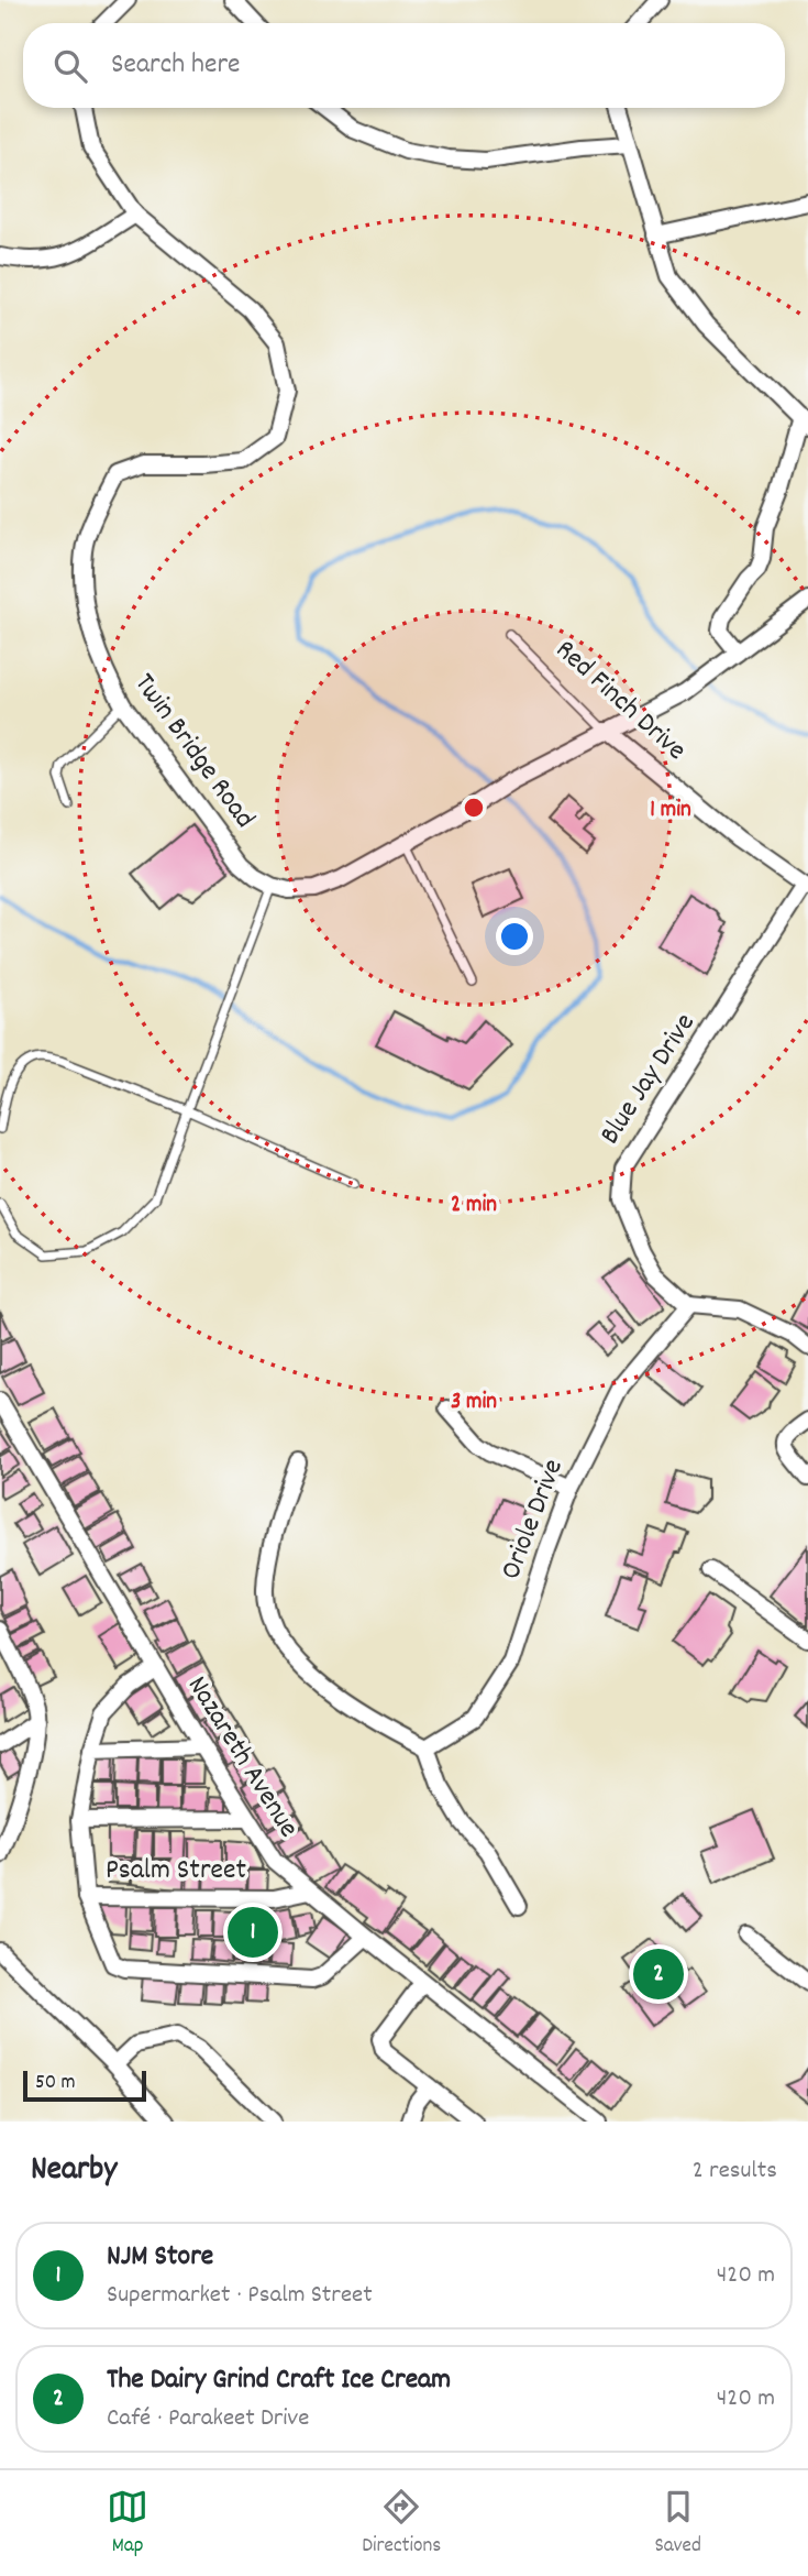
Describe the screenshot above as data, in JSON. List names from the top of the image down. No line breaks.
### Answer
{"streets":{"street":["Red Finch Drive","Twin Bridge Road","Blue Jay Drive","Oriole Drive","Nazareth Avenue","Psalm Street"]},"crossings":[["Red Finch Drive","Twin Bridge Road"],["Red Finch Drive","Blue Jay Drive"],["Blue Jay Drive","Oriole Drive"],["Nazareth Avenue","Psalm Street"]],"scale_bar":"50 m","page":{"search":"Search here","pins":["1","2"],"scale":"50 m","heading":["Nearby","2 results"],"list":[{"mark":"1","name":"NJM Store","note":"Supermarket · Psalm Street","value":"420 m"},{"mark":"2","name":"The Dairy Grind Craft Ice Cream","note":"Café · Parakeet Drive","value":"420 m"}],"nav":["Map","Directions","Saved"]},"rings":["1 min","2 min","3 min"]}
